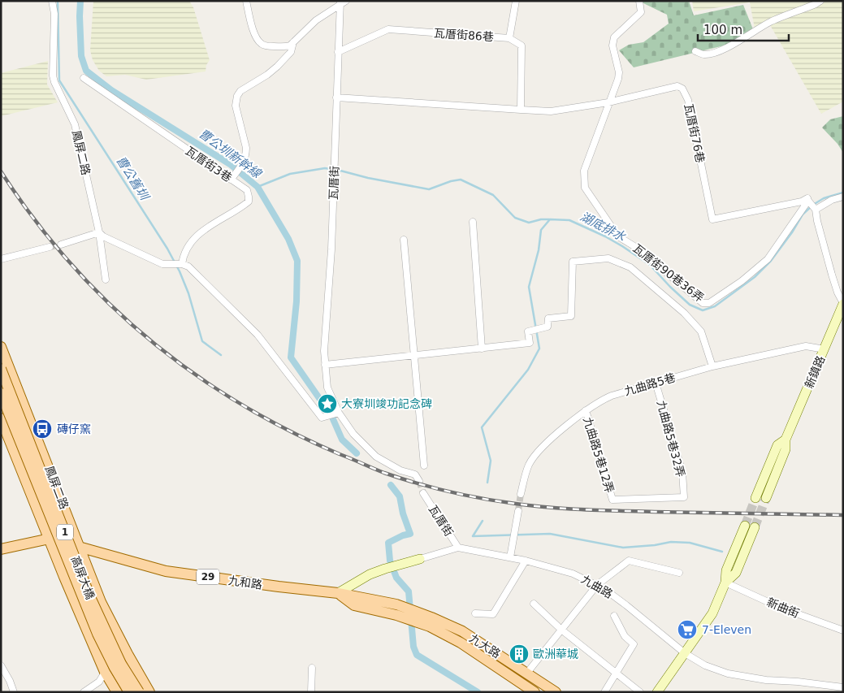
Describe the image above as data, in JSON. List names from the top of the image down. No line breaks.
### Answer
{"streets":{"main road":["鳳屏二路","1","29","高屏大橋","九和路","九大路"],"street":["瓦厝街86巷","瓦厝街76巷","瓦厝街3巷","瓦厝街","瓦厝街90巷36弄","新鎮路","九曲路5巷","九曲路5巷32弄","九曲路5巷12弄","九曲路","新曲街"]},"crossings":[["瓦厝街86巷","瓦厝街76巷"],["瓦厝街86巷","瓦厝街"],["瓦厝街76巷","瓦厝街"],["瓦厝街76巷","瓦厝街90巷36弄"],["鳳屏二路","九和路"],["瓦厝街","九曲路"],["瓦厝街90巷36弄","九曲路5巷"],["新鎮路","九曲路5巷"],["九曲路5巷","九曲路5巷32弄"],["九曲路5巷","九曲路5巷12弄"],["九曲路5巷32弄","九曲路5巷12弄"],["1","29"],["1","九和路"],["29","九和路"],["29","九曲路"],["29","九大路"],["九和路","九曲路"],["九和路","九大路"]],"water":["曹公圳新幹線","曹公舊圳","湖底排水"],"places":{"place":["大寮圳竣功記念碑"],"bus stop":["磚仔窯"],"supermarket":["7-Eleven"],"building":["歐洲華城"]},"scale_bar":"100 m"}
